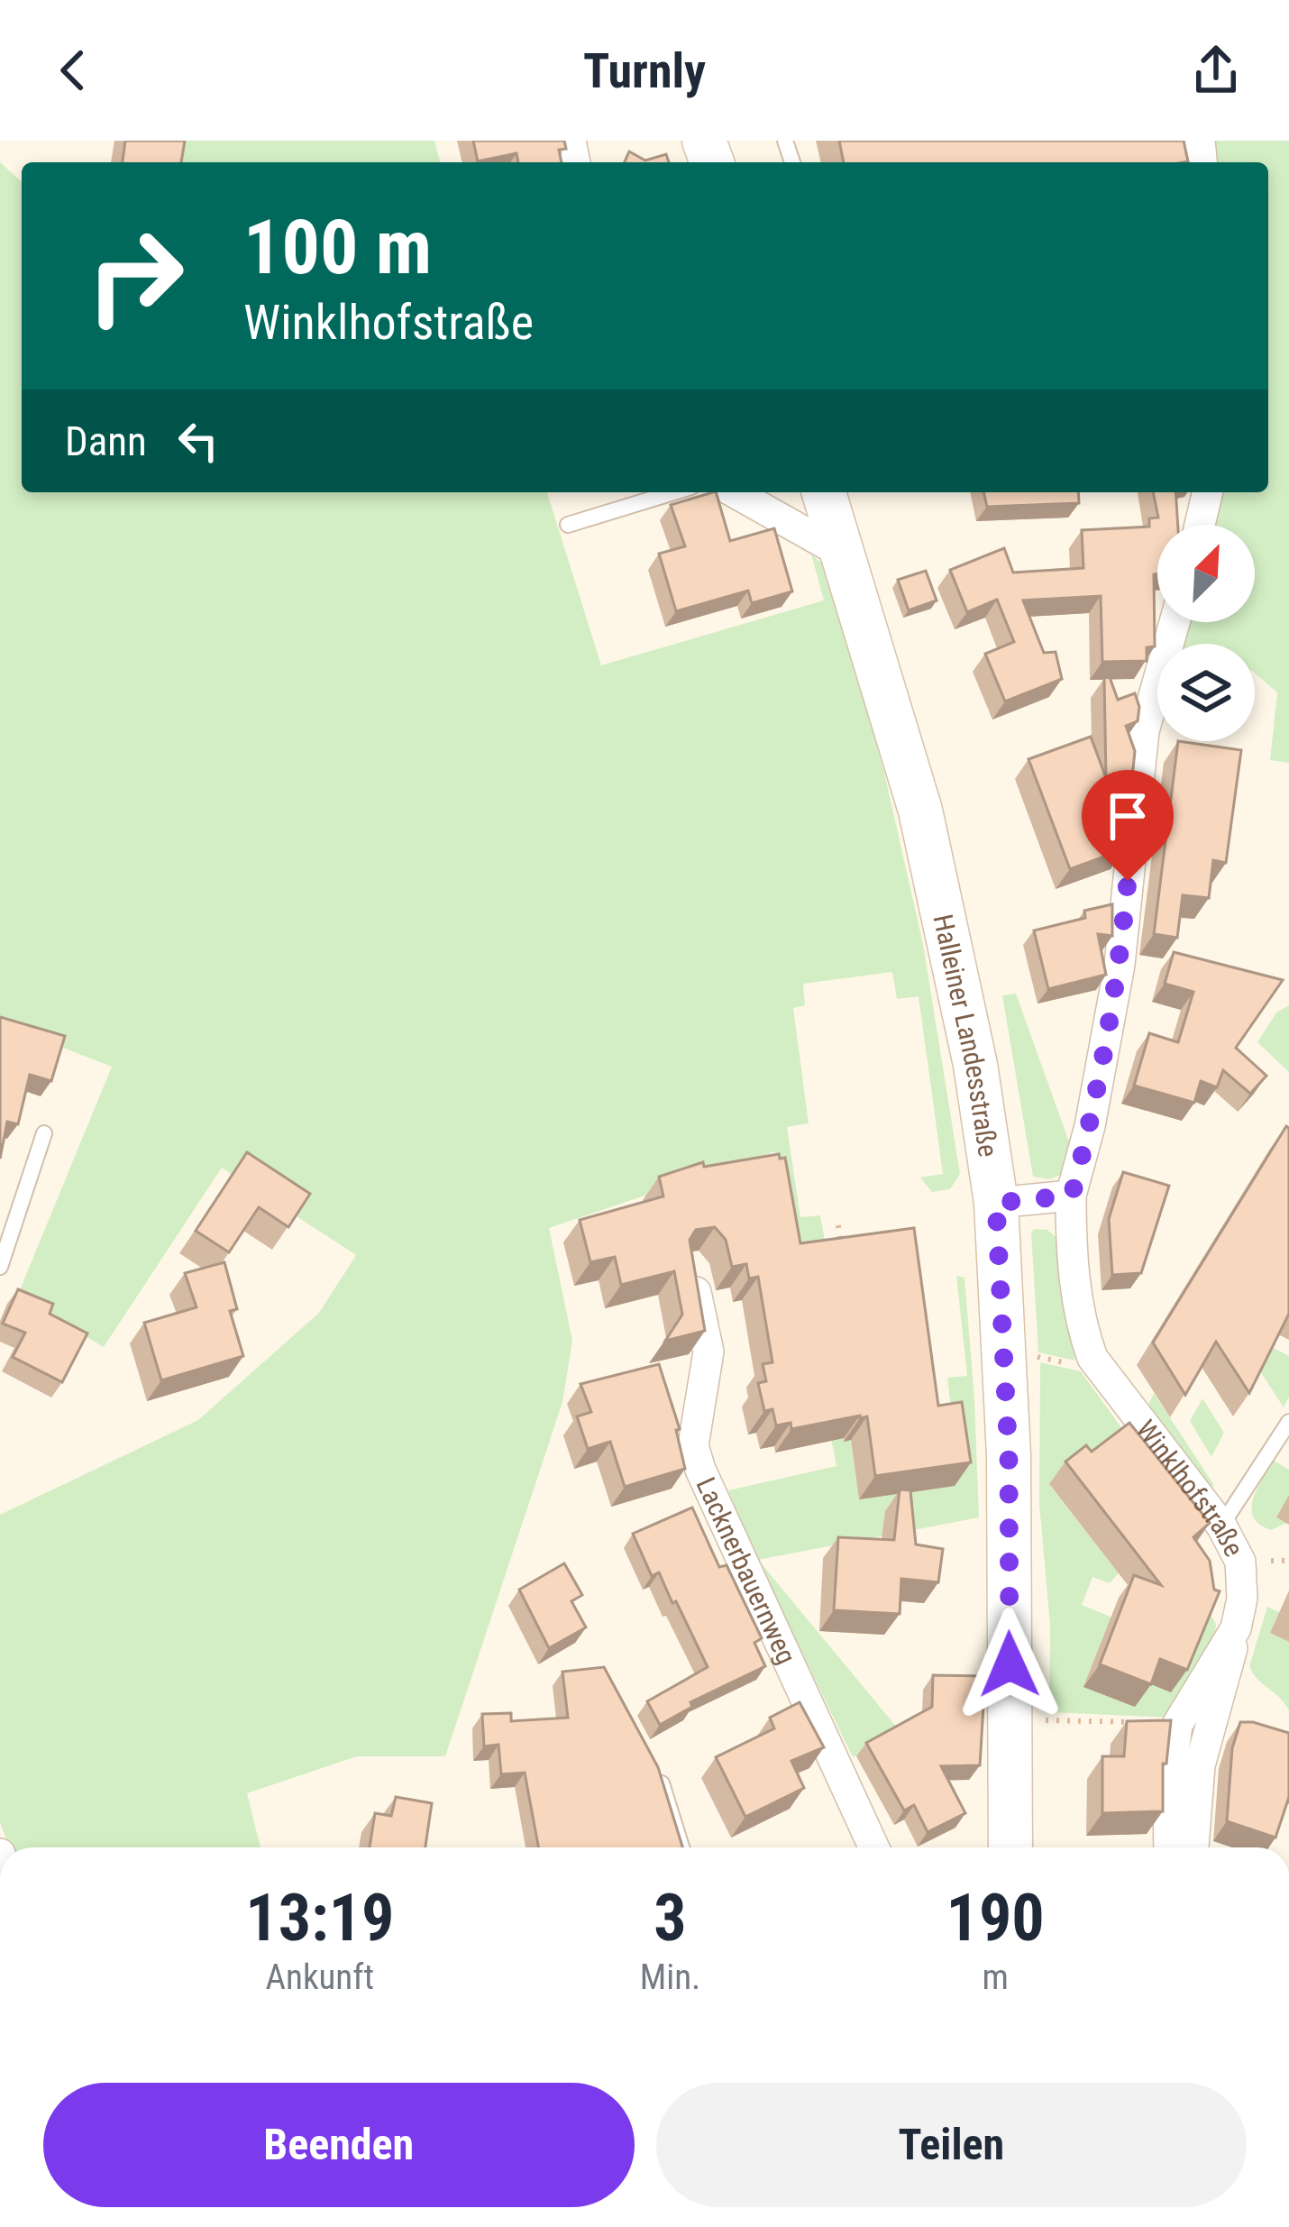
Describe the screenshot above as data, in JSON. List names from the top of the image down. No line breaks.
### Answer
{"streets":{"main road":["Halleiner Landesstraße"],"street":["Winklhofstraße","Lacknerbauernweg"]},"north":"top right","page":{"header":"Turnly","turn":["100 m","Winklhofstraße"],"then":"Dann","eta":["13:19","Ankunft","3","Min.","190","m"],"buttons":["Beenden","Teilen"]}}
